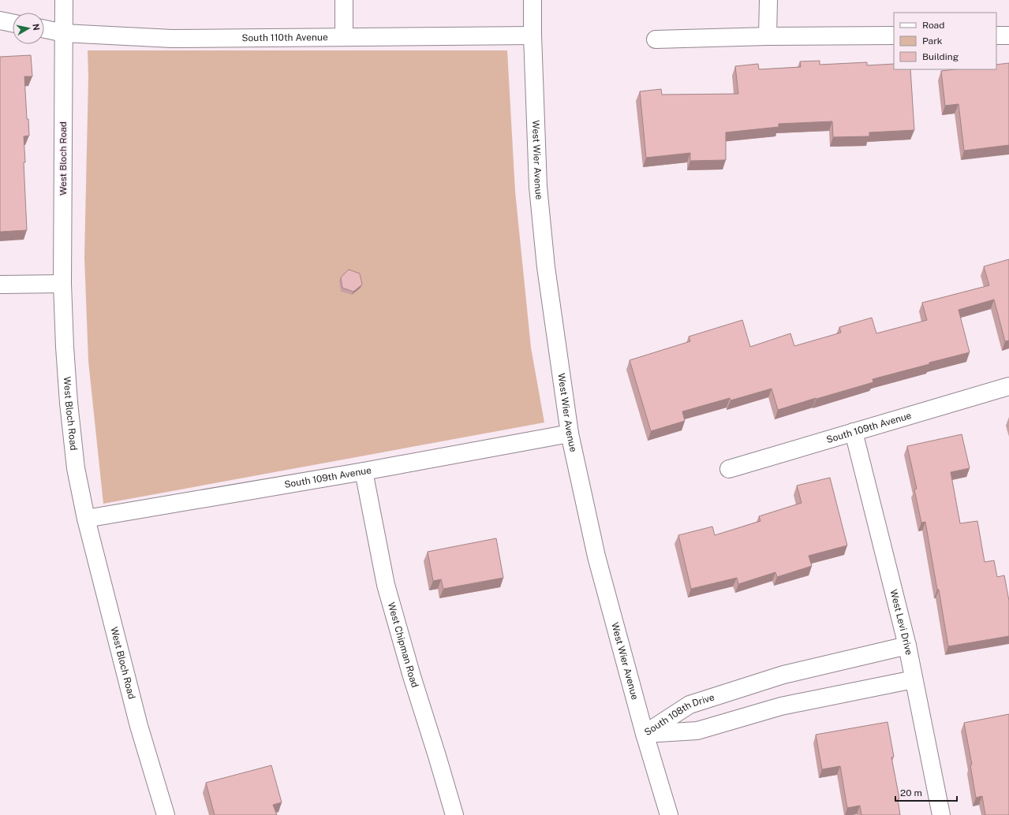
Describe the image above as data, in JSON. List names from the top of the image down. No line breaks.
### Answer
{"streets":{"street":["South 110th Avenue","West Bloch Road","West Wier Avenue","South 109th Avenue","West Levi Drive","West Chipman Road","South 108th Drive"]},"crossings":[["South 110th Avenue","West Bloch Road"],["South 110th Avenue","West Wier Avenue"],["West Bloch Road","South 109th Avenue"],["West Wier Avenue","South 109th Avenue"],["West Wier Avenue","South 108th Drive"],["South 109th Avenue","West Levi Drive"],["South 109th Avenue","West Chipman Road"],["West Levi Drive","South 108th Drive"]],"legend":["Road","Park","Building"],"scale_bar":"20 m","north":"right"}
